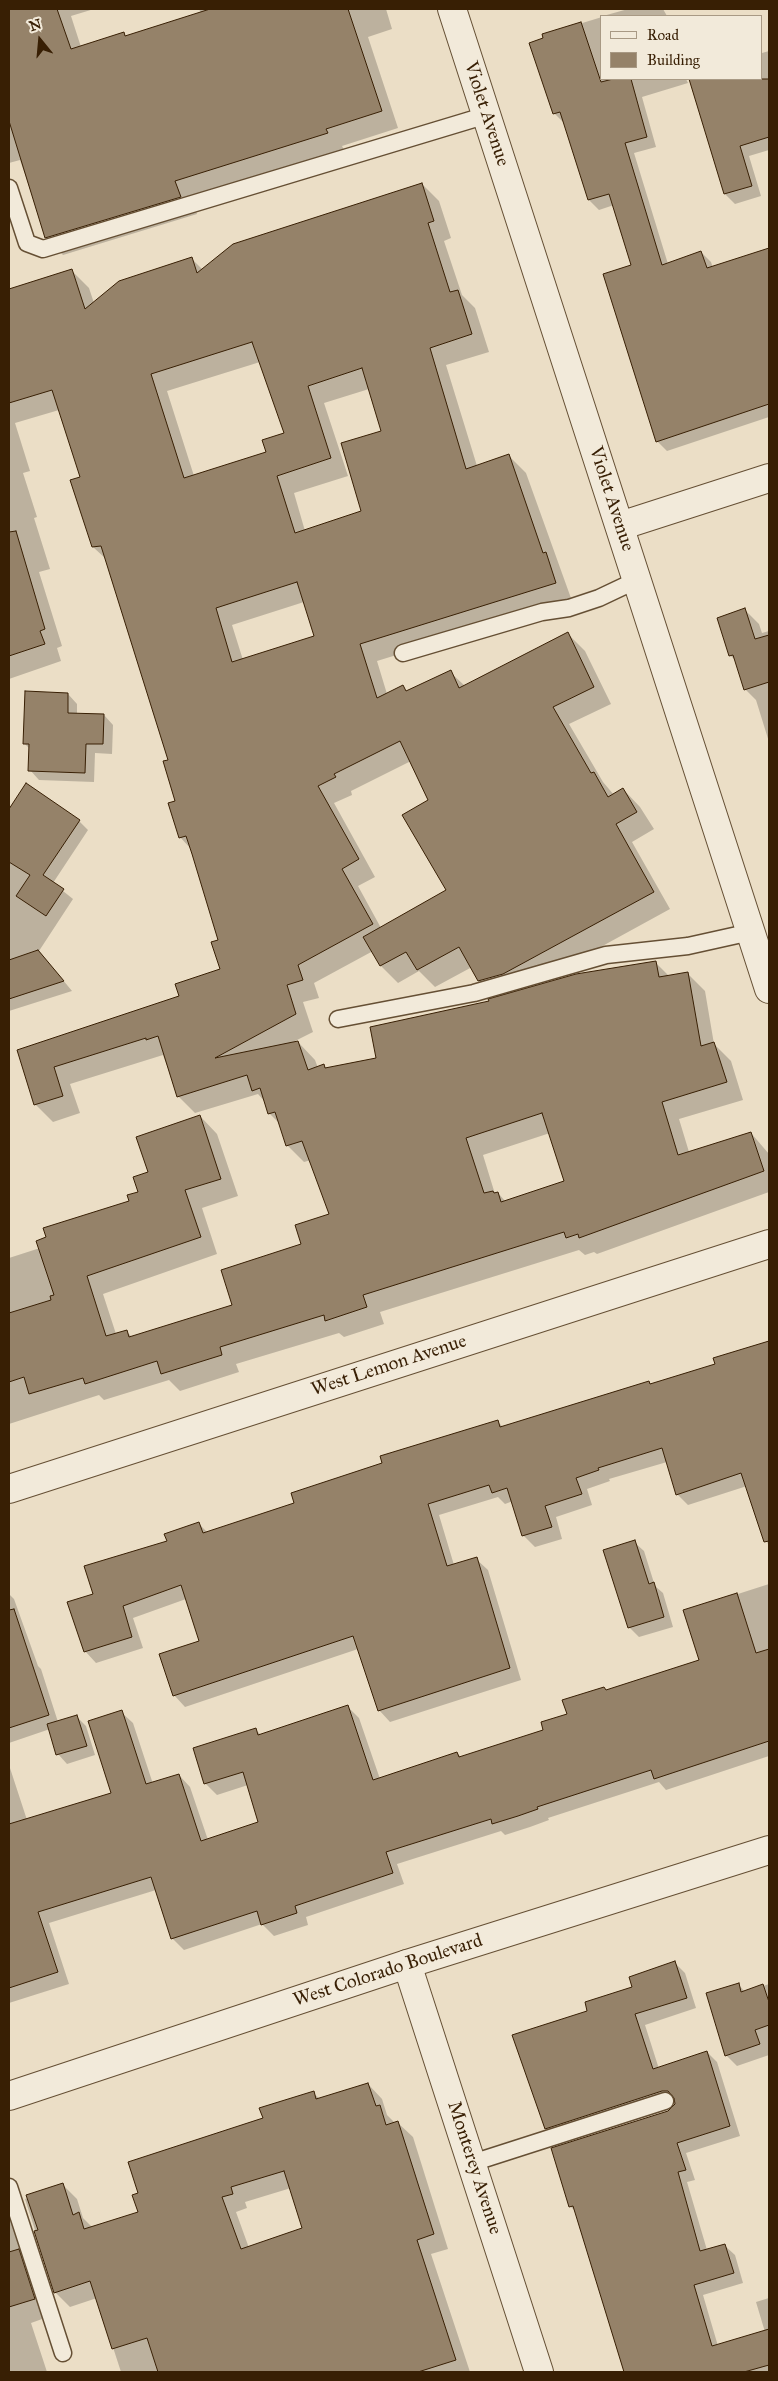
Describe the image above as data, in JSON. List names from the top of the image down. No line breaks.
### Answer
{"streets":{"street":["Violet Avenue","West Lemon Avenue","West Colorado Boulevard","Monterey Avenue"]},"crossings":[["West Colorado Boulevard","Monterey Avenue"]],"legend":["Road","Building"],"north":"top"}
